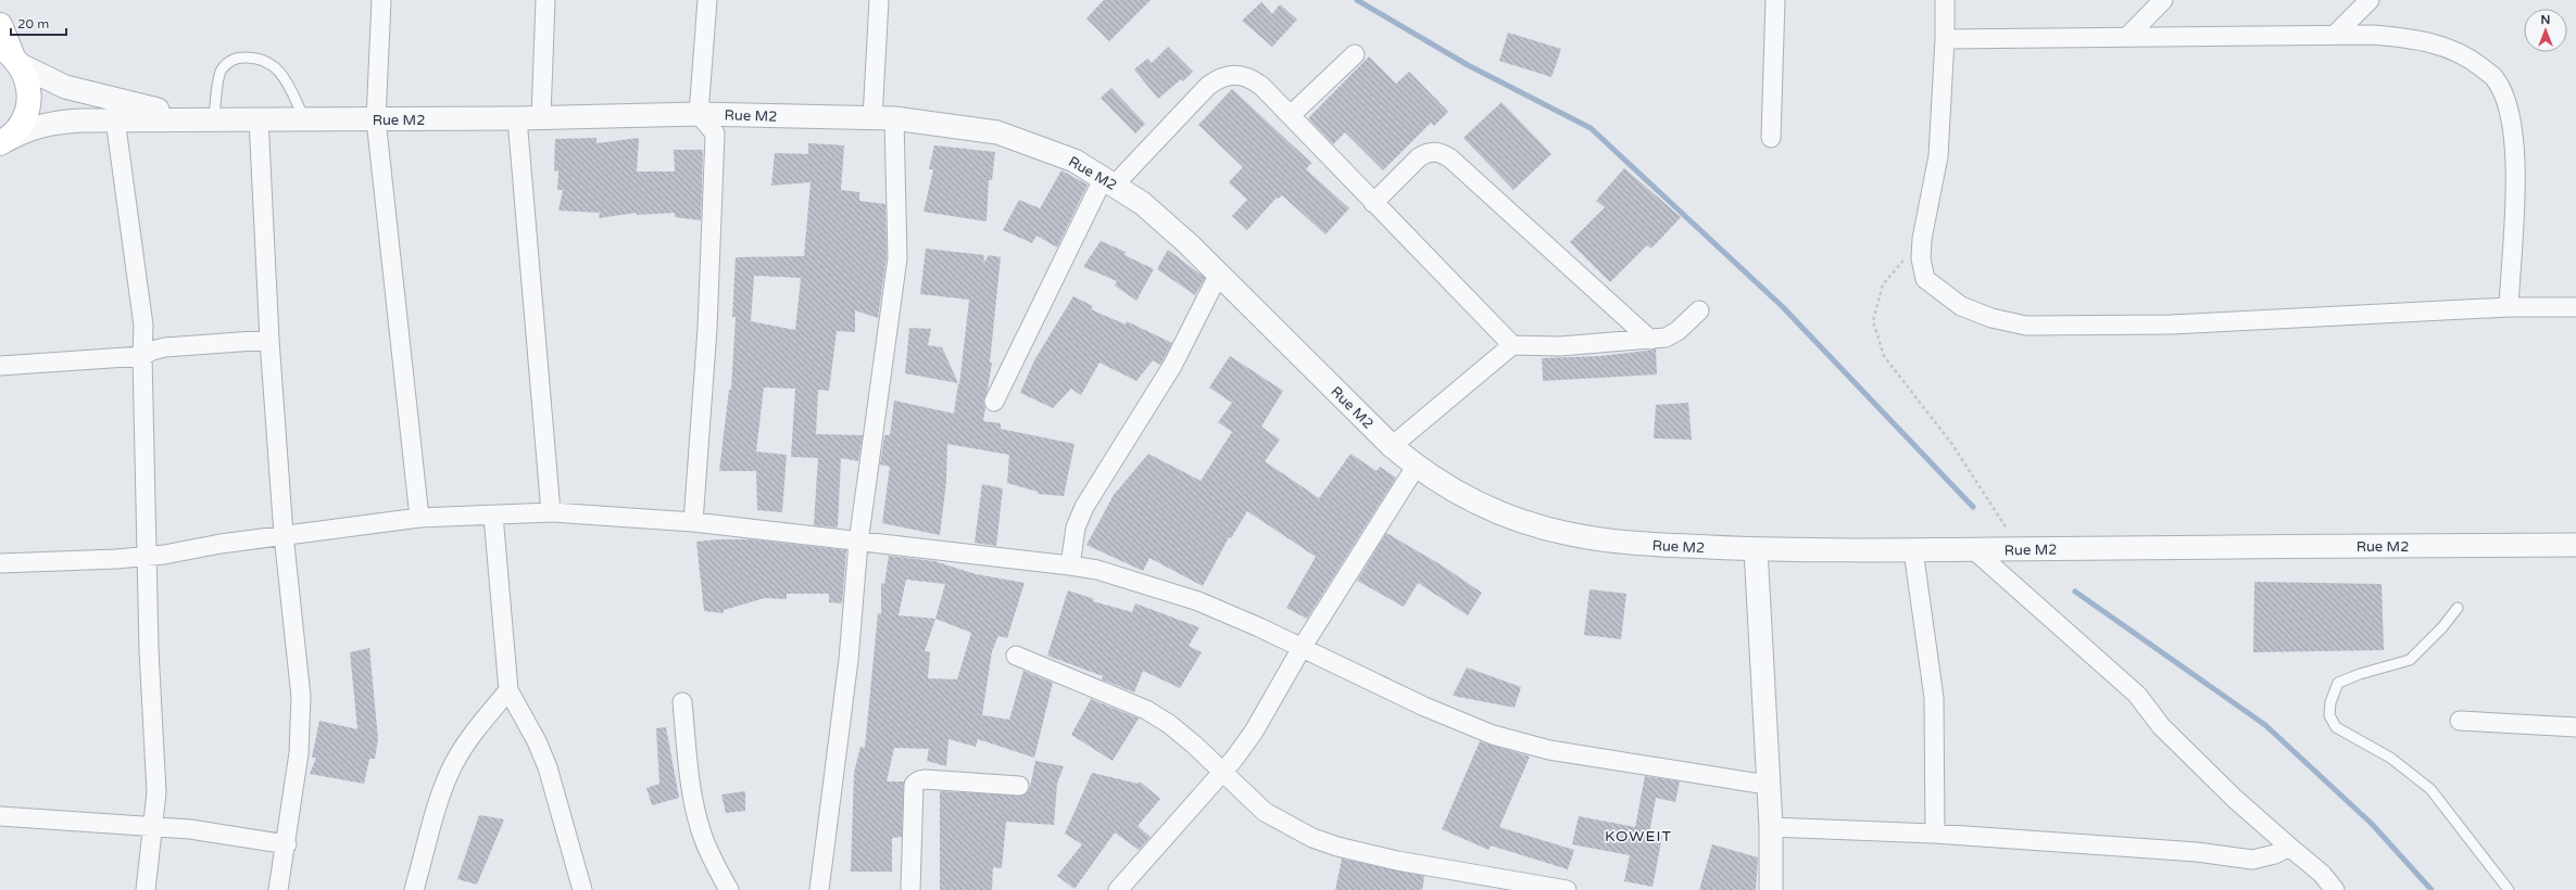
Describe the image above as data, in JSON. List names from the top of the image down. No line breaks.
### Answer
{"streets":{"street":["Rue M2"]},"districts":["KOWEIT"],"scale_bar":"20 m","north":"top"}
